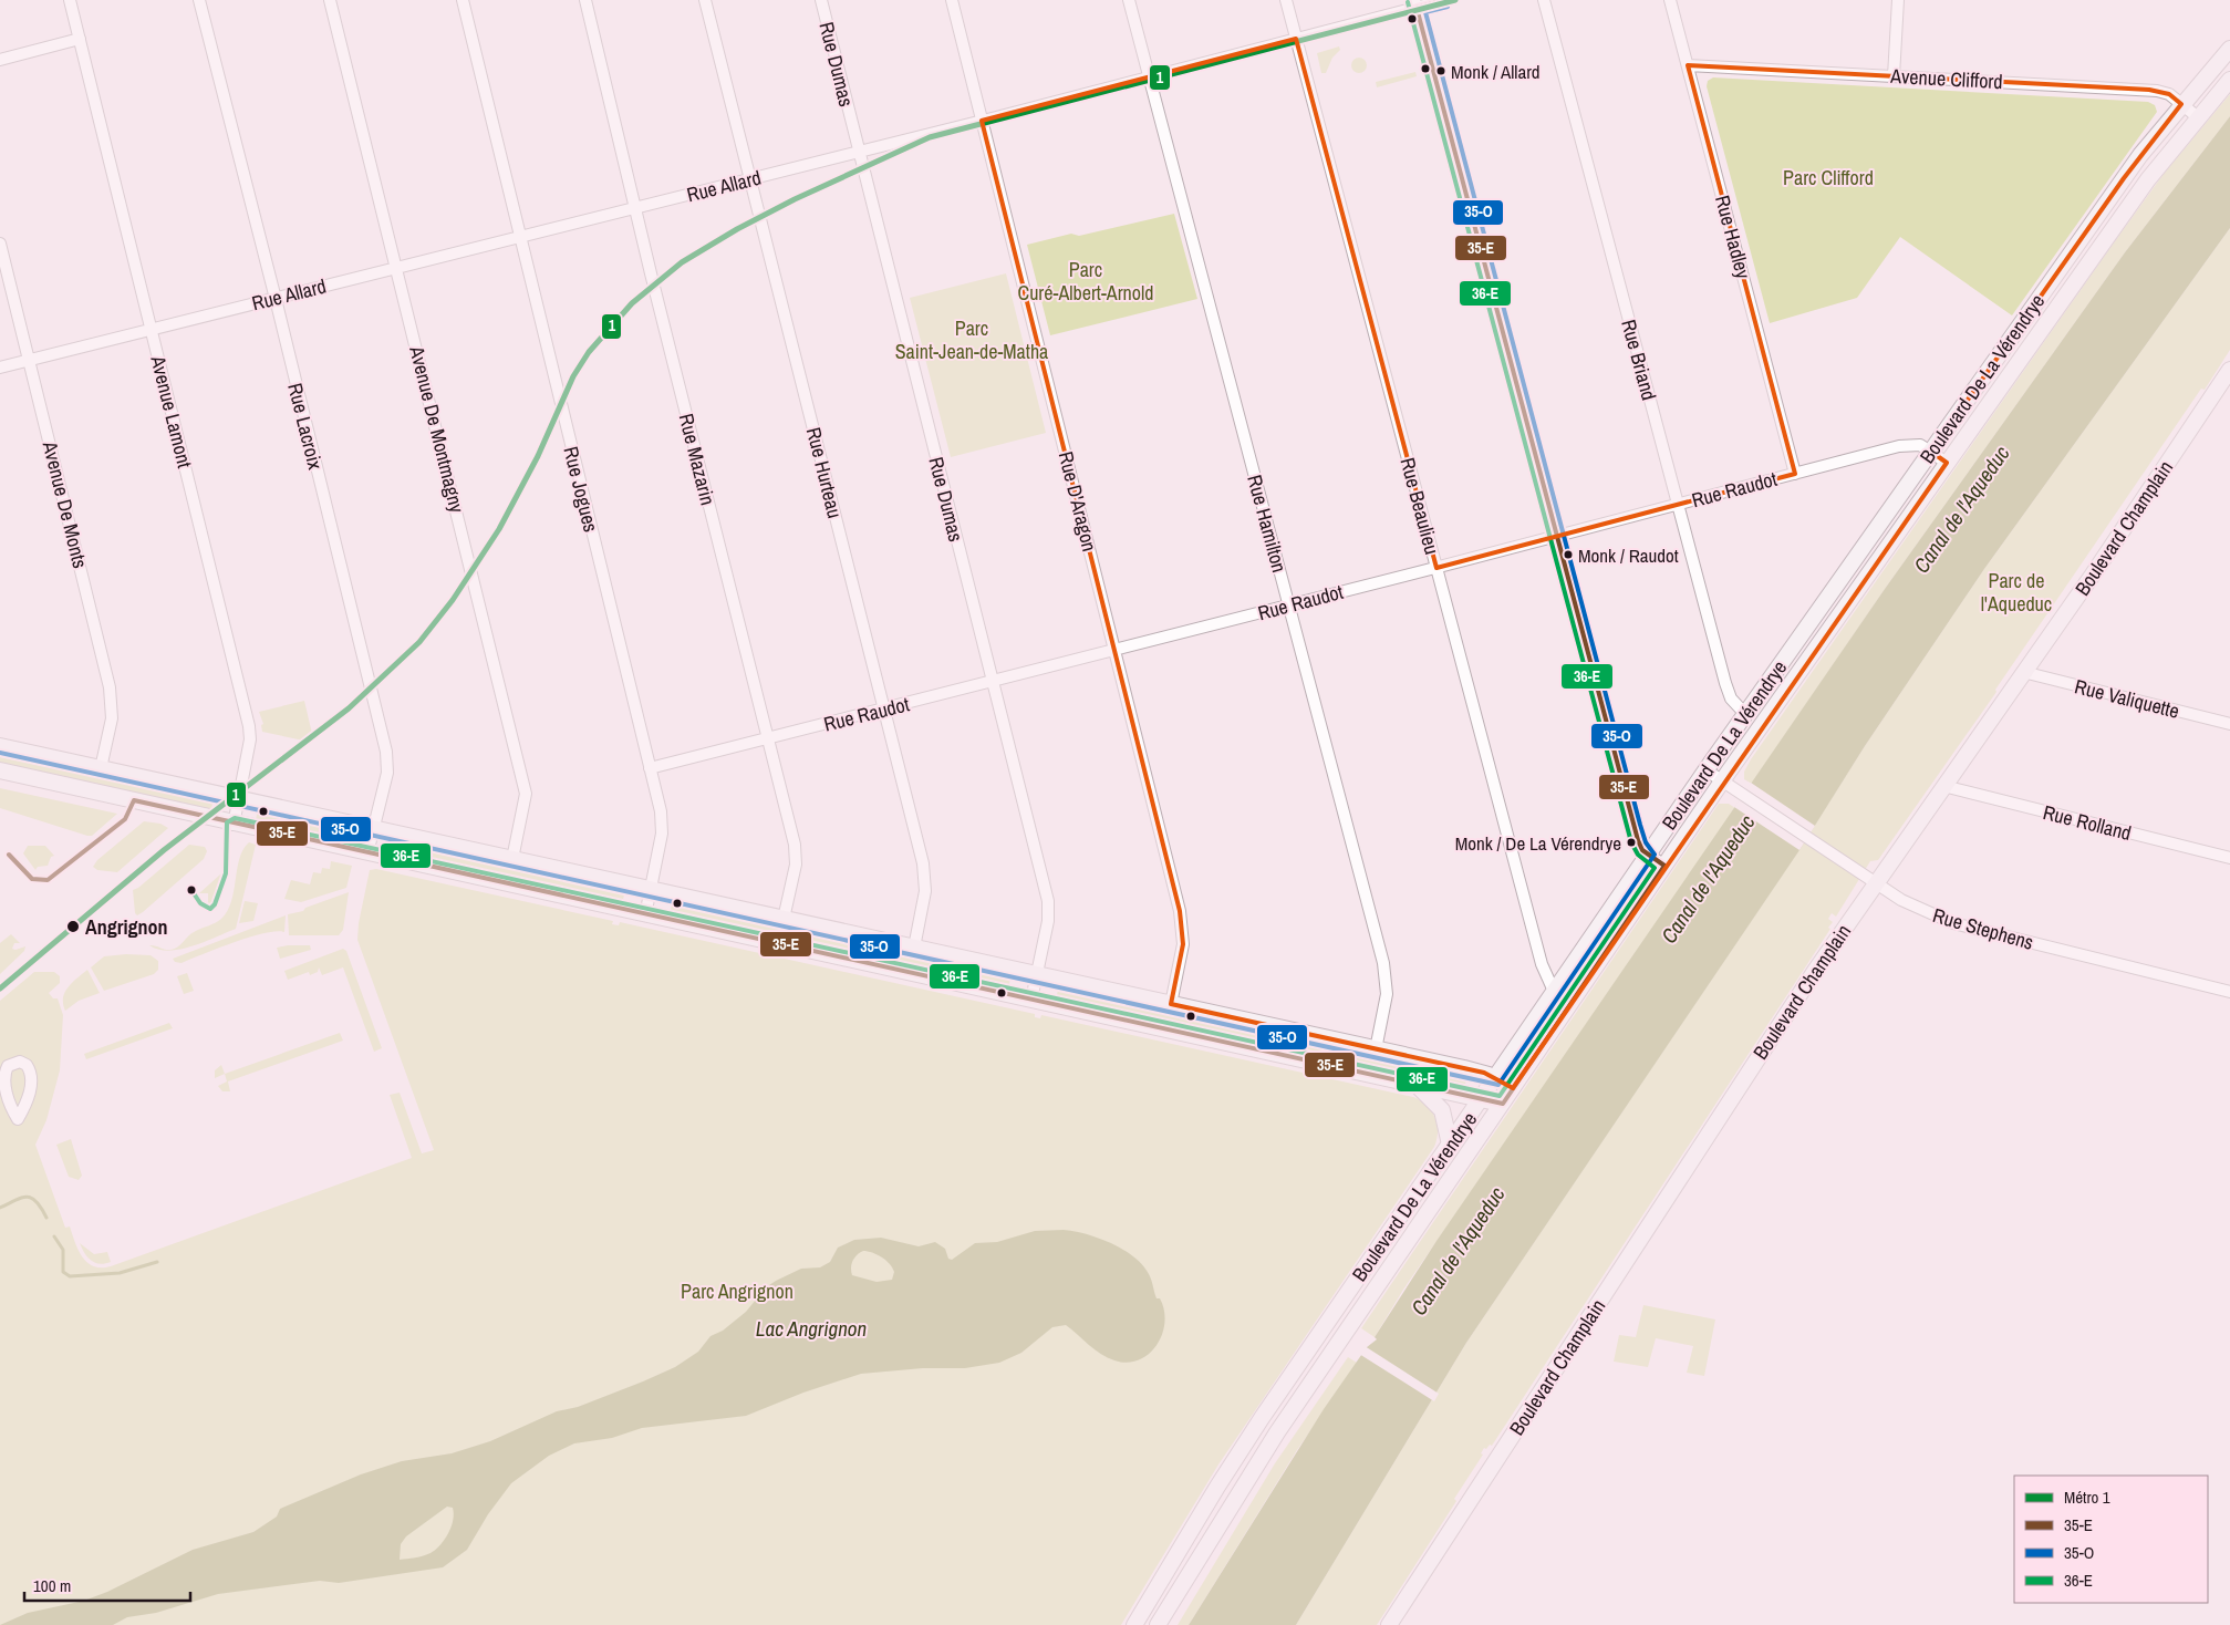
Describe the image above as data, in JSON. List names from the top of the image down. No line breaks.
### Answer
{"streets":{"main road":["Boulevard De La Vérendrye","Boulevard Champlain"],"street":["Rue Dumas","Avenue Clifford","Rue Allard","Rue Hadley","Rue Briand","Avenue Lamont","Rue Lacroix","Avenue De Montmagny","Rue Mazarin","Rue Hurteau","Rue Jogues","Rue Raudot","Rue D'Aragon","Avenue De Monts","Rue Beaulieu","Rue Hamilton","Rue Valiquette","Rue Rolland","Rue Stephens"]},"crossings":[["Rue Dumas","Rue Allard"],["Rue Dumas","Rue Raudot"],["Avenue Clifford","Rue Hadley"],["Avenue Clifford","Boulevard De La Vérendrye"],["Rue Allard","Avenue Lamont"],["Rue Allard","Rue Lacroix"],["Rue Allard","Avenue De Montmagny"],["Rue Allard","Rue Mazarin"],["Rue Allard","Rue Hurteau"],["Rue Allard","Rue Jogues"],["Rue Allard","Rue D'Aragon"],["Rue Allard","Avenue De Monts"],["Rue Allard","Rue Beaulieu"],["Rue Allard","Rue Hamilton"],["Rue Hadley","Rue Raudot"],["Rue Briand","Boulevard De La Vérendrye"],["Rue Briand","Rue Raudot"],["Boulevard De La Vérendrye","Rue Raudot"],["Boulevard De La Vérendrye","Rue Beaulieu"],["Boulevard De La Vérendrye","Rue Stephens"],["Rue Mazarin","Rue Raudot"],["Rue Hurteau","Rue Raudot"],["Rue Jogues","Rue Raudot"],["Rue Raudot","Rue D'Aragon"],["Rue Raudot","Rue Beaulieu"],["Rue Raudot","Rue Hamilton"],["Boulevard Champlain","Rue Valiquette"],["Boulevard Champlain","Rue Rolland"],["Boulevard Champlain","Rue Stephens"]],"water":["Canal de l'Aqueduc","Lac Angrignon"],"parks":["Parc Clifford","Parc Curé-Albert-Arnold","Parc Saint-Jean-de-Matha","Parc de l'Aqueduc","Parc Angrignon"],"places":["Monk / Allard","Monk / Raudot","Monk / De La Vérendrye","Angrignon"],"lines":["metro line 1","transit line 35-E","transit line 36-E","transit line 35-O"],"legend":["Métro 1","35-E","35-O","36-E"],"scale_bar":"100 m"}
